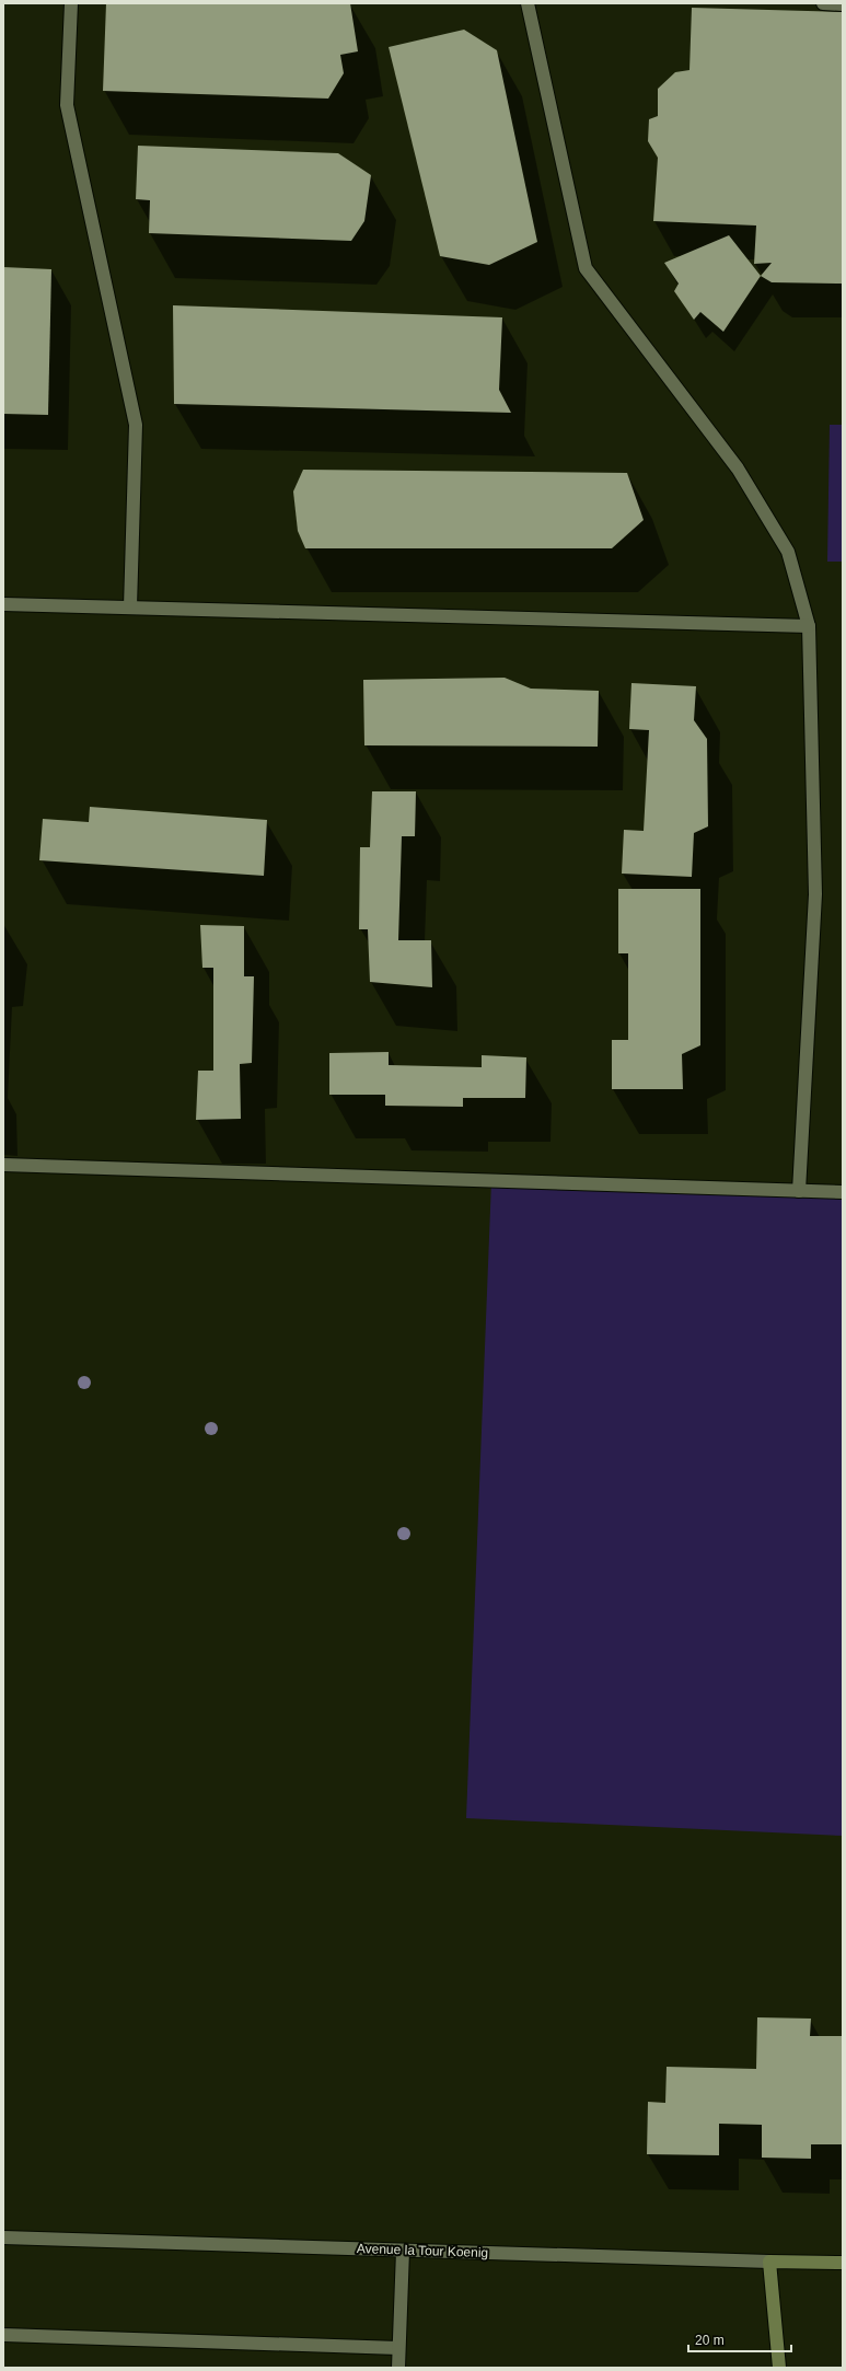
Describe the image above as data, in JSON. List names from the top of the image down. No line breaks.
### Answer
{"streets":{"street":["Avenue la Tour Koenig"]},"scale_bar":"20 m"}
